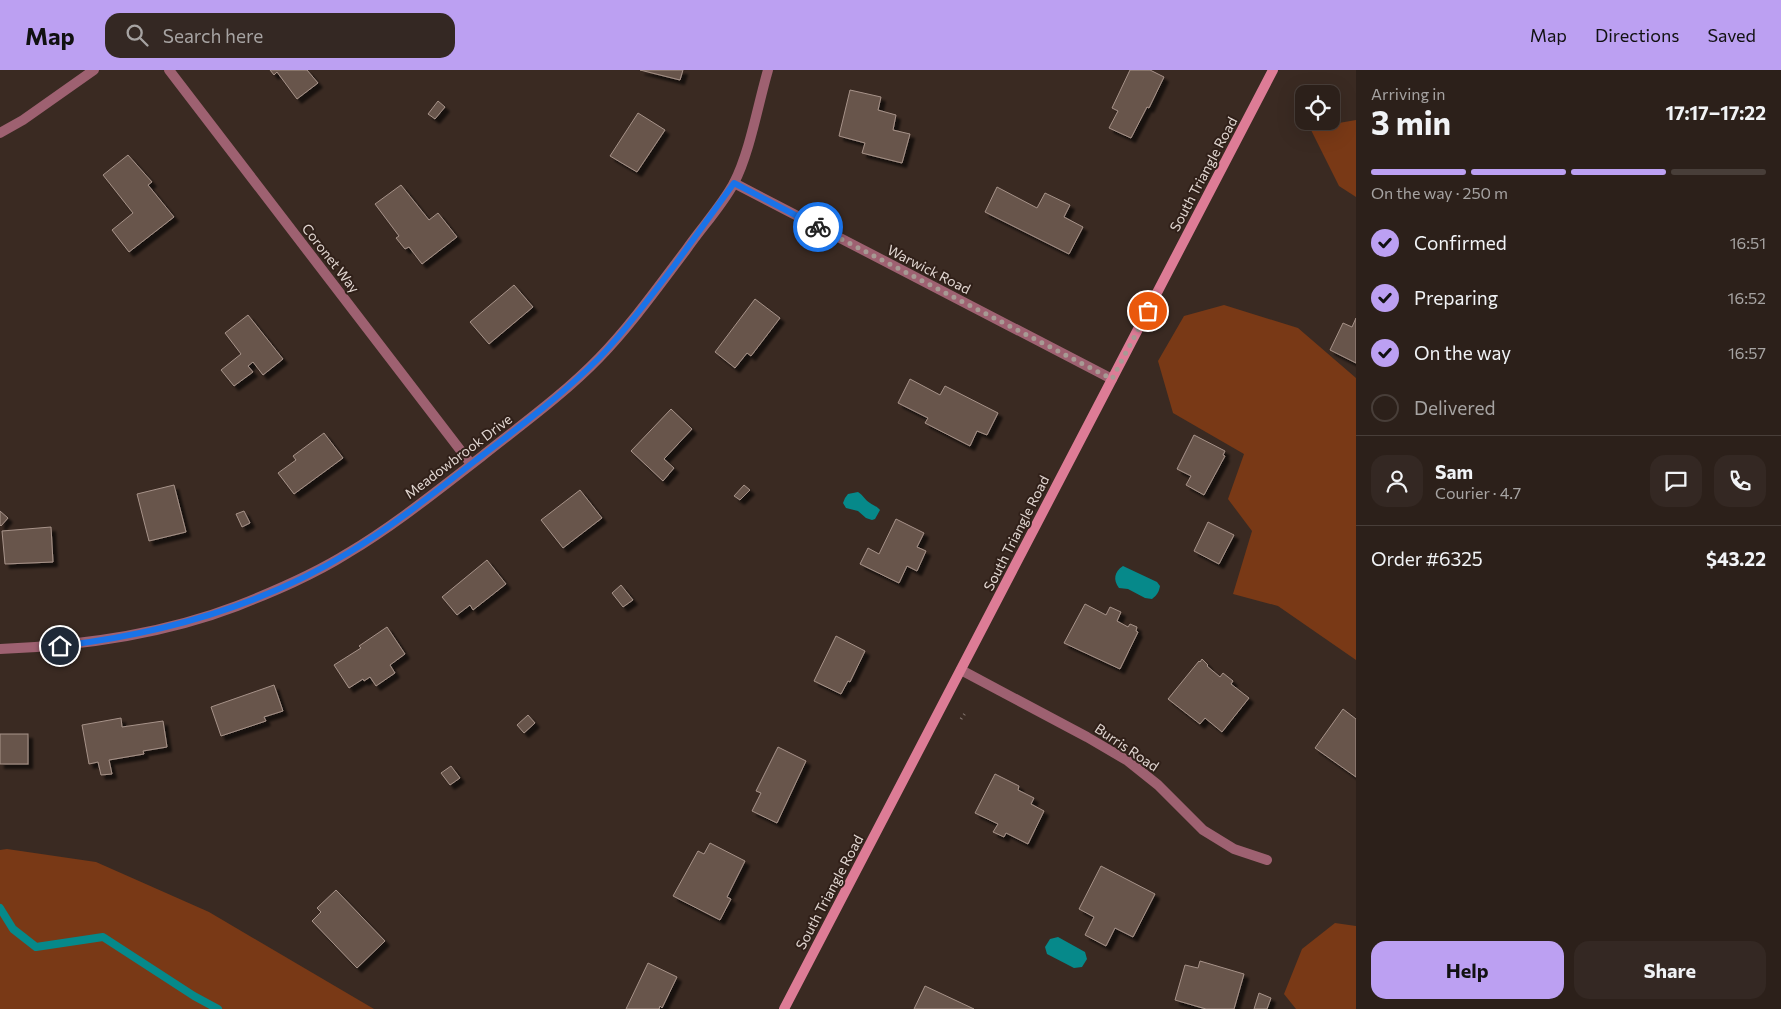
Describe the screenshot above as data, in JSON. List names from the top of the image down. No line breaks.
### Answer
{"streets":{"street":["South Triangle Road","Coronet Way","Warwick Road","Meadowbrook Drive","Burris Road"]},"crossings":[["South Triangle Road","Warwick Road"],["South Triangle Road","Burris Road"],["Coronet Way","Meadowbrook Drive"],["Warwick Road","Meadowbrook Drive"]],"page":{"header":"Map","search":"Search here","nav":["Map","Directions","Saved"],"heading":["3 min","Arriving in","17:17–17:22"],"panel":["Sam","Courier · 4.7","Order #6325","$43.22"],"bar":"On the way · 250 m","list":[["Confirmed","16:51"],["Preparing","16:52"],["On the way","16:57"],"Delivered"],"buttons":["Help","Share"]}}
